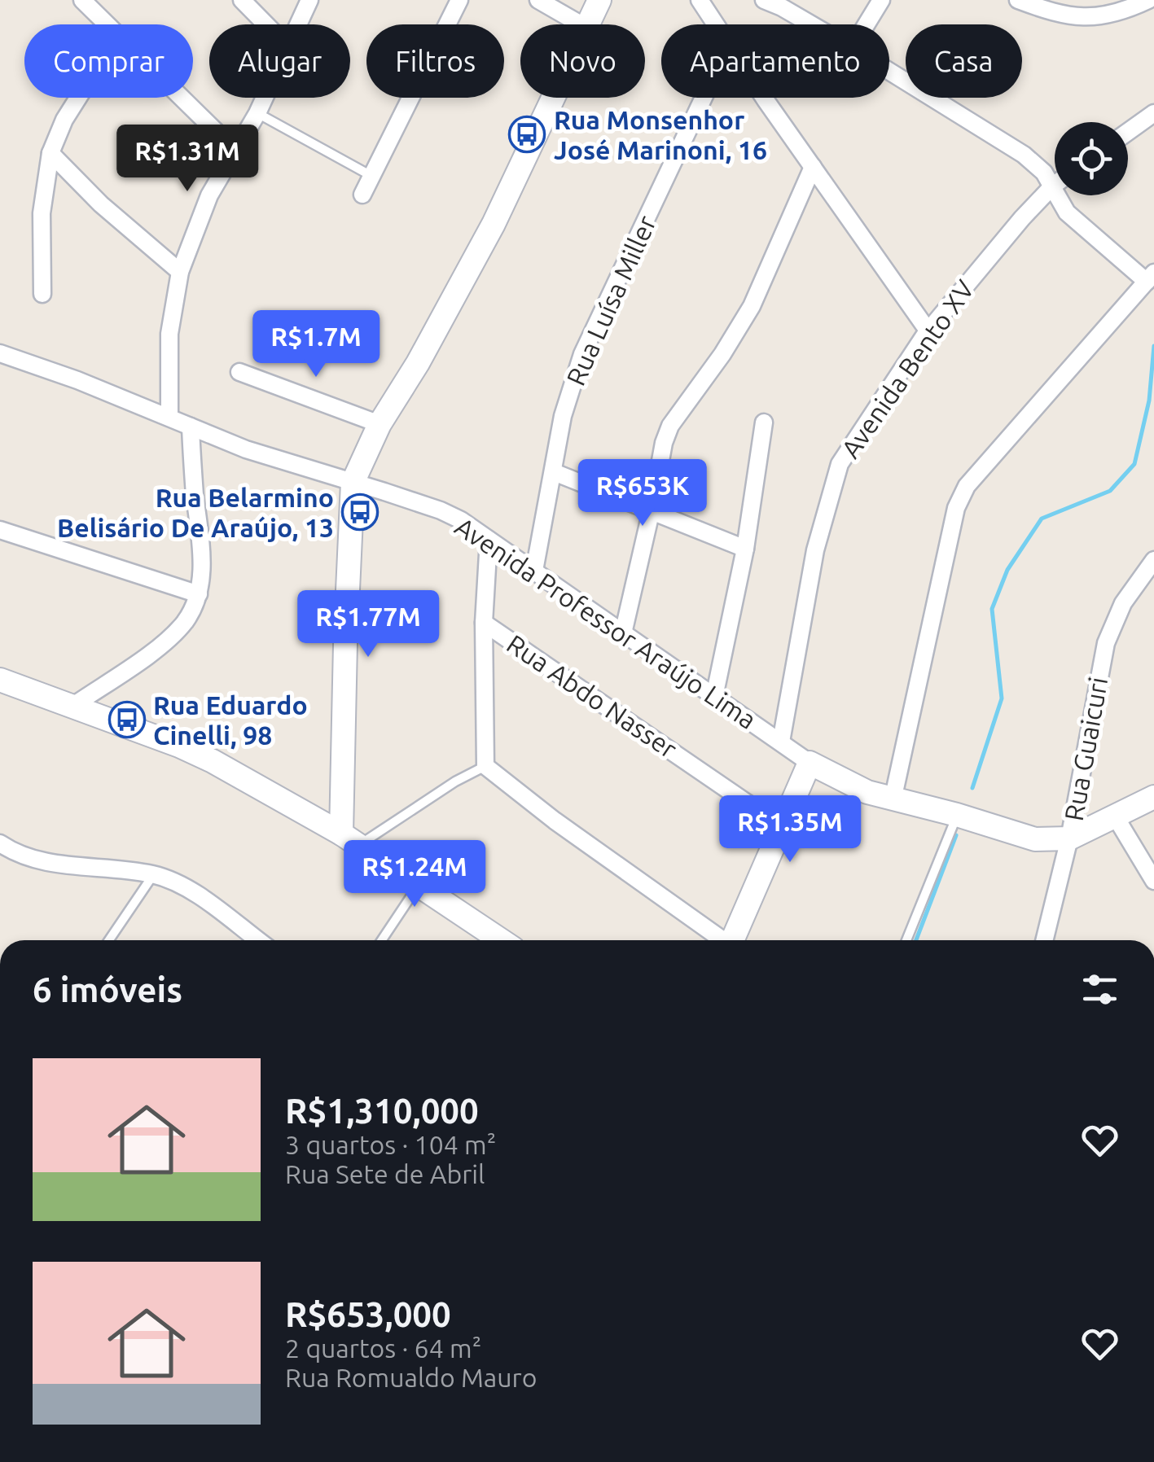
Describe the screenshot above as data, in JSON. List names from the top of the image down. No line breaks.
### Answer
{"streets":{"street":["Rua Luísa Miller","Avenida Bento XV","Avenida Professor Araújo Lima","Rua Abdo Nasser","Rua Guaicuri"]},"crossings":[["Rua Luísa Miller","Avenida Professor Araújo Lima"],["Avenida Bento XV","Avenida Professor Araújo Lima"],["Avenida Professor Araújo Lima","Rua Guaicuri"]],"places":{"bus stop":["Rua Monsenhor José Marinoni, 16","Rua Belarmino Belisário De Araújo, 13","Rua Eduardo Cinelli, 98"]},"page":{"chip":["Comprar","Alugar","Filtros","Novo","Apartamento","Casa"],"price":["R$1.31M","R$1.7M","R$653K","R$1.77M","R$1.35M","R$1.24M"],"heading":"6 imóveis","list":[{"name":"R$1,310,000","note":"3 quartos · 104 m² · Rua Sete de Abril"},{"name":"R$653,000","note":"2 quartos · 64 m² · Rua Romualdo Mauro"}]}}
